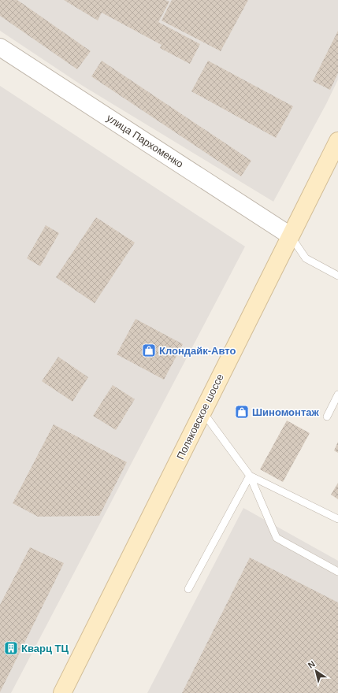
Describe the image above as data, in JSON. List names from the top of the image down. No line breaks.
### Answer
{"streets":{"main road":["Поляковское шоссе"],"street":["улица Пархоменко"]},"crossings":[["улица Пархоменко","Поляковское шоссе"]],"places":{"shop":["Клондайк-Авто","Шиномонтаж"],"building":["Кварц ТЦ"]},"north":"top left"}
